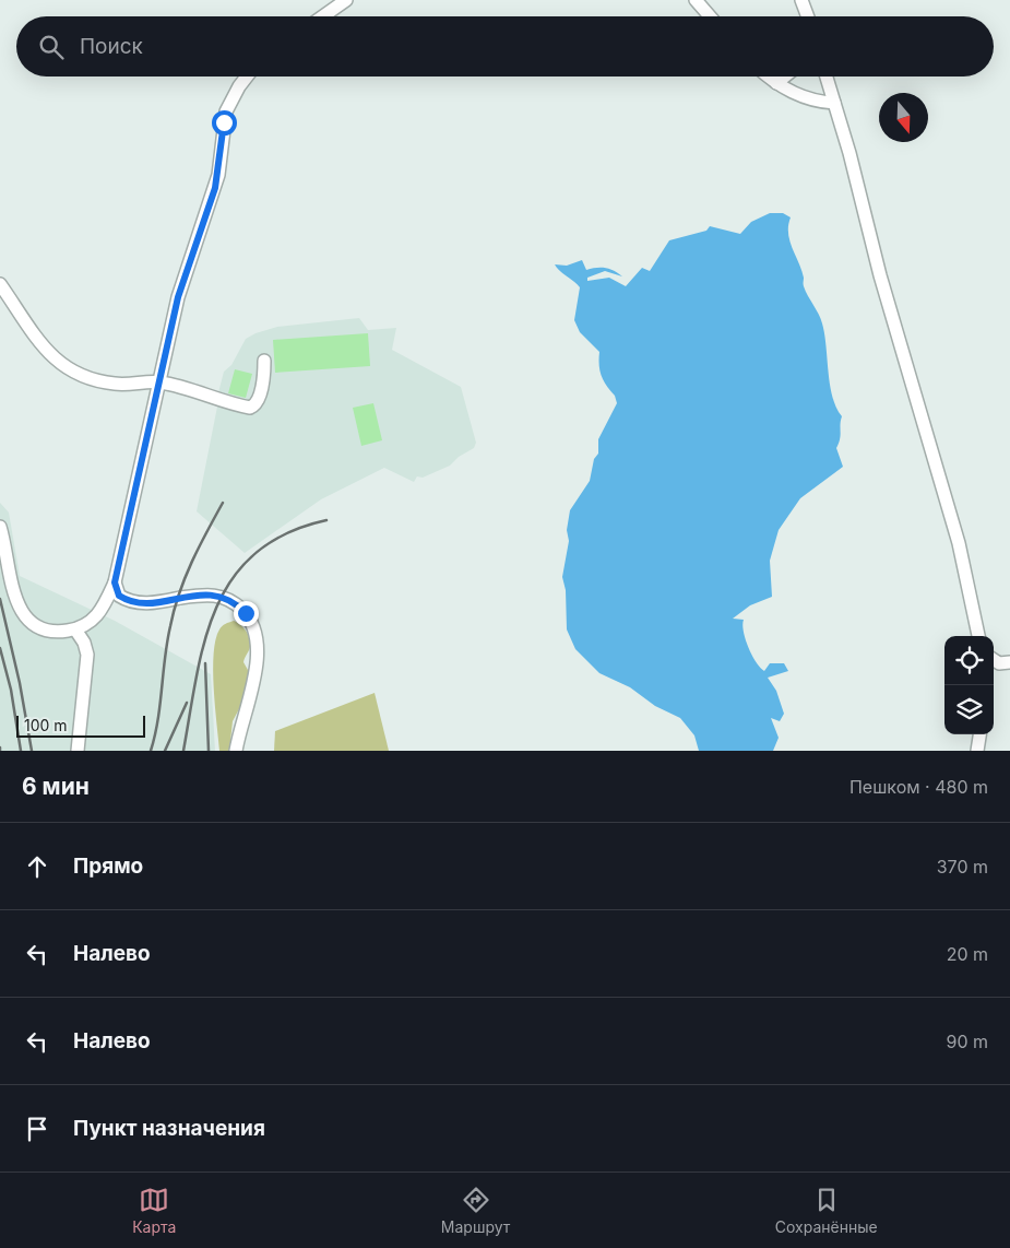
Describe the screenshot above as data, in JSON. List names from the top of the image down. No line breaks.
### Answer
{"scale_bar":"100 m","north":"bottom","page":{"search":"Поиск","scale":"100 m","heading":["6 мин","Пешком · 480 m"],"list":[["Прямо","370 m"],["Налево","20 m"],["Налево","90 m"],"Пункт назначения"],"nav":["Карта","Маршрут","Сохранённые"]}}
